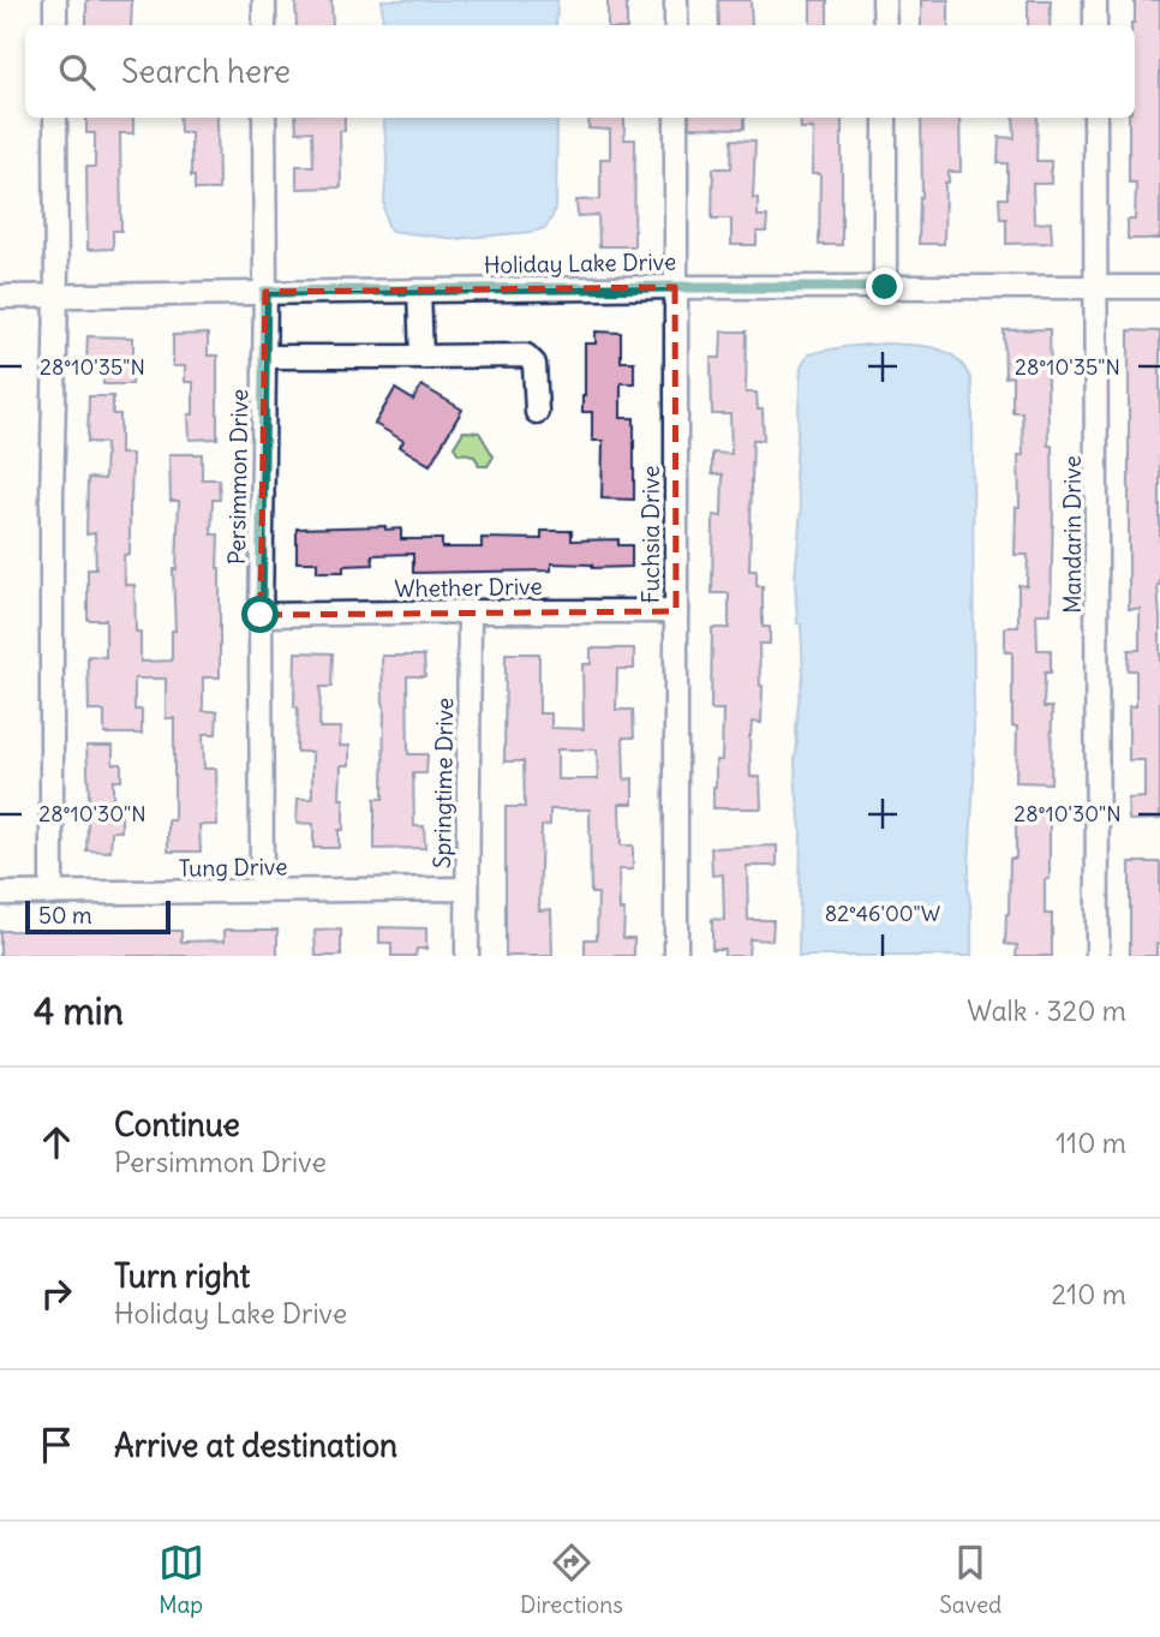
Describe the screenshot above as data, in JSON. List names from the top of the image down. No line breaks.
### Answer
{"streets":{"street":["Holiday Lake Drive","Persimmon Drive","Fuchsia Drive","Mandarin Drive","Whether Drive","Springtime Drive","Tung Drive"]},"crossings":[["Holiday Lake Drive","Persimmon Drive"],["Holiday Lake Drive","Fuchsia Drive"],["Holiday Lake Drive","Mandarin Drive"],["Persimmon Drive","Whether Drive"],["Persimmon Drive","Tung Drive"],["Fuchsia Drive","Whether Drive"],["Whether Drive","Springtime Drive"],["Springtime Drive","Tung Drive"]],"scale_bar":"50 m","page":{"search":"Search here","scale":"50 m","heading":["4 min","Walk · 320 m"],"list":[["Continue","Persimmon Drive","110 m"],["Turn right","Holiday Lake Drive","210 m"],"Arrive at destination"],"nav":["Map","Directions","Saved"]},"coordinates":["28°10'35\"N","28°10'30\"N","82°46'00\"W"]}
